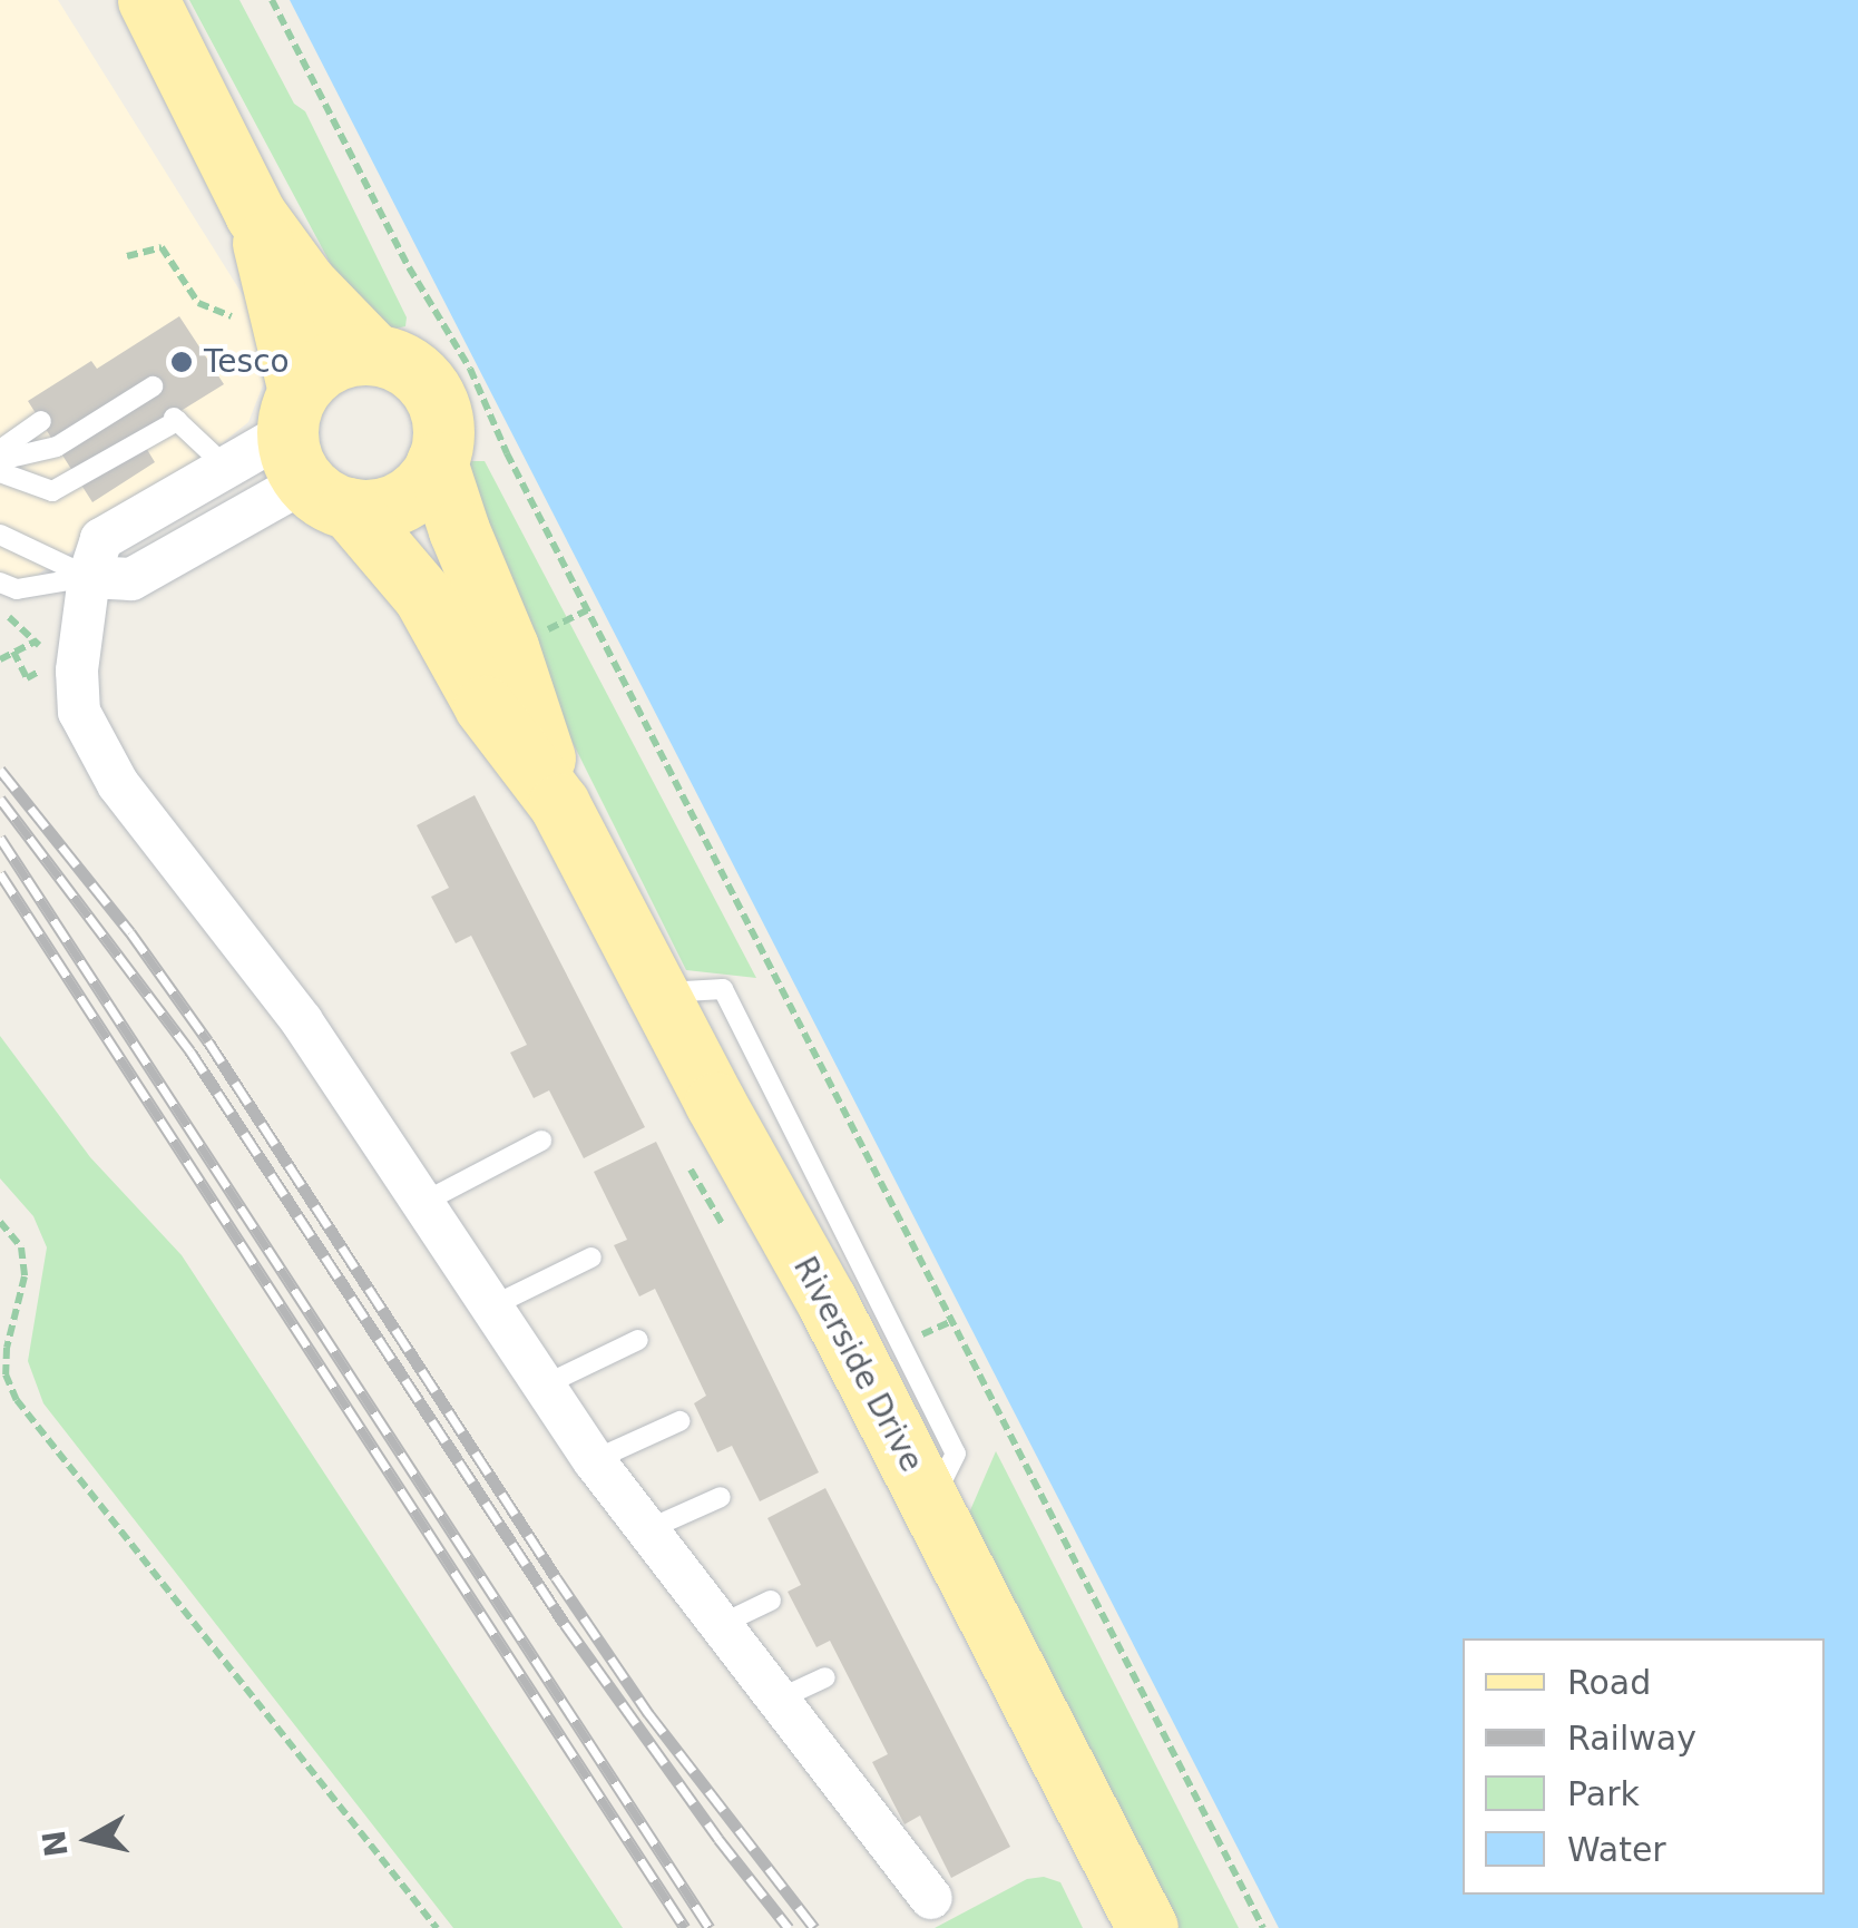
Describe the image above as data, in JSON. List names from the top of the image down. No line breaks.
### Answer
{"streets":{"main road":["Riverside Drive"]},"places":["Tesco"],"legend":["Road","Railway","Park","Water"],"north":"left"}
